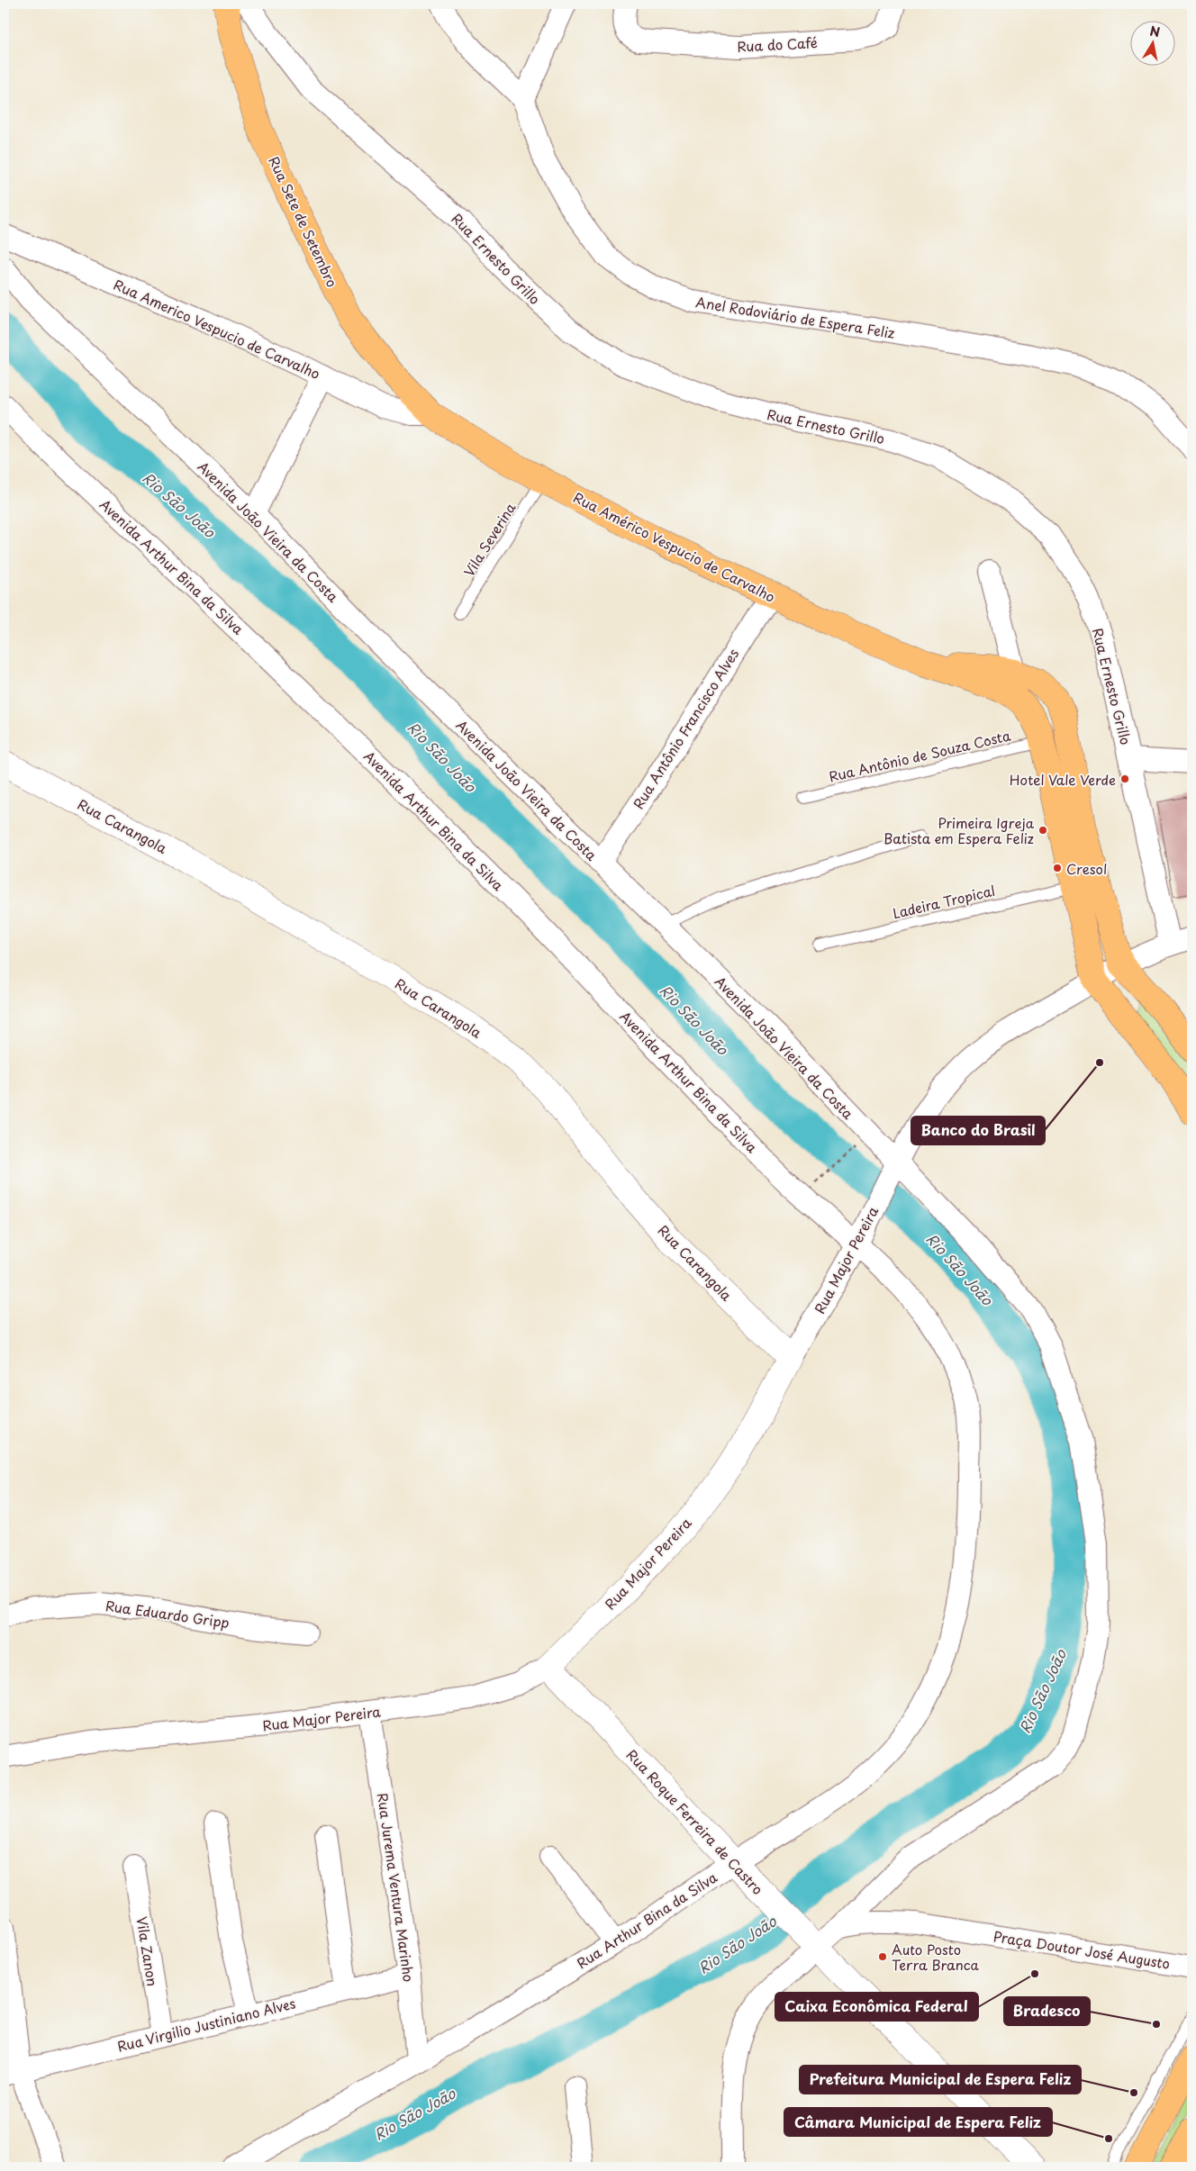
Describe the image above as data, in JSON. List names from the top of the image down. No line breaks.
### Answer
{"streets":{"highway":["Rua Sete de Setembro","Rua Américo Vespucio de Carvalho"],"street":["Rua do Café","Rua Ernesto Grillo","Anel Rodoviário de Espera Feliz","Rua Americo Vespucio de Carvalho","Avenida João Vieira da Costa","Avenida Arthur Bina da Silva","Rua Antônio Francisco Alves","Rua Carangola","Rua Major Pereira","Rua Eduardo Gripp","Rua Roque Ferreira de Castro","Rua Jurema Ventura Marinho","Rua Arthur Bina da Silva","Praça Doutor José Augusto","Vila Zanon","Rua Virgilio Justiniano Alves"],"lane":["Vila Severina","Rua Antônio de Souza Costa","Ladeira Tropical"]},"crossings":[["Rua Sete de Setembro","Rua Americo Vespucio de Carvalho"],["Rua Sete de Setembro","Rua Américo Vespucio de Carvalho"],["Rua Americo Vespucio de Carvalho","Rua Américo Vespucio de Carvalho"],["Avenida João Vieira da Costa","Rua Antônio Francisco Alves"],["Avenida João Vieira da Costa","Rua Major Pereira"],["Avenida João Vieira da Costa","Praça Doutor José Augusto"],["Vila Severina","Rua Américo Vespucio de Carvalho"],["Rua Américo Vespucio de Carvalho","Rua Antônio Francisco Alves"],["Rua Américo Vespucio de Carvalho","Rua Antônio de Souza Costa"],["Rua Américo Vespucio de Carvalho","Ladeira Tropical"],["Rua Américo Vespucio de Carvalho","Rua Major Pereira"],["Avenida Arthur Bina da Silva","Rua Major Pereira"],["Avenida Arthur Bina da Silva","Rua Arthur Bina da Silva"],["Rua Carangola","Rua Major Pereira"],["Rua Major Pereira","Rua Roque Ferreira de Castro"],["Rua Major Pereira","Rua Jurema Ventura Marinho"],["Rua Major Pereira","Rua Arthur Bina da Silva"],["Rua Roque Ferreira de Castro","Rua Arthur Bina da Silva"],["Rua Jurema Ventura Marinho","Rua Arthur Bina da Silva"],["Rua Jurema Ventura Marinho","Rua Virgilio Justiniano Alves"],["Vila Zanon","Rua Virgilio Justiniano Alves"]],"water":["Rio São João"],"places":["Hotel Vale Verde","Primeira Igreja Batista em Espera Feliz","Cresol","Banco do Brasil","Auto Posto Terra Branca","Caixa Econômica Federal","Bradesco","Prefeitura Municipal de Espera Feliz","Câmara Municipal de Espera Feliz"],"north":"top"}
